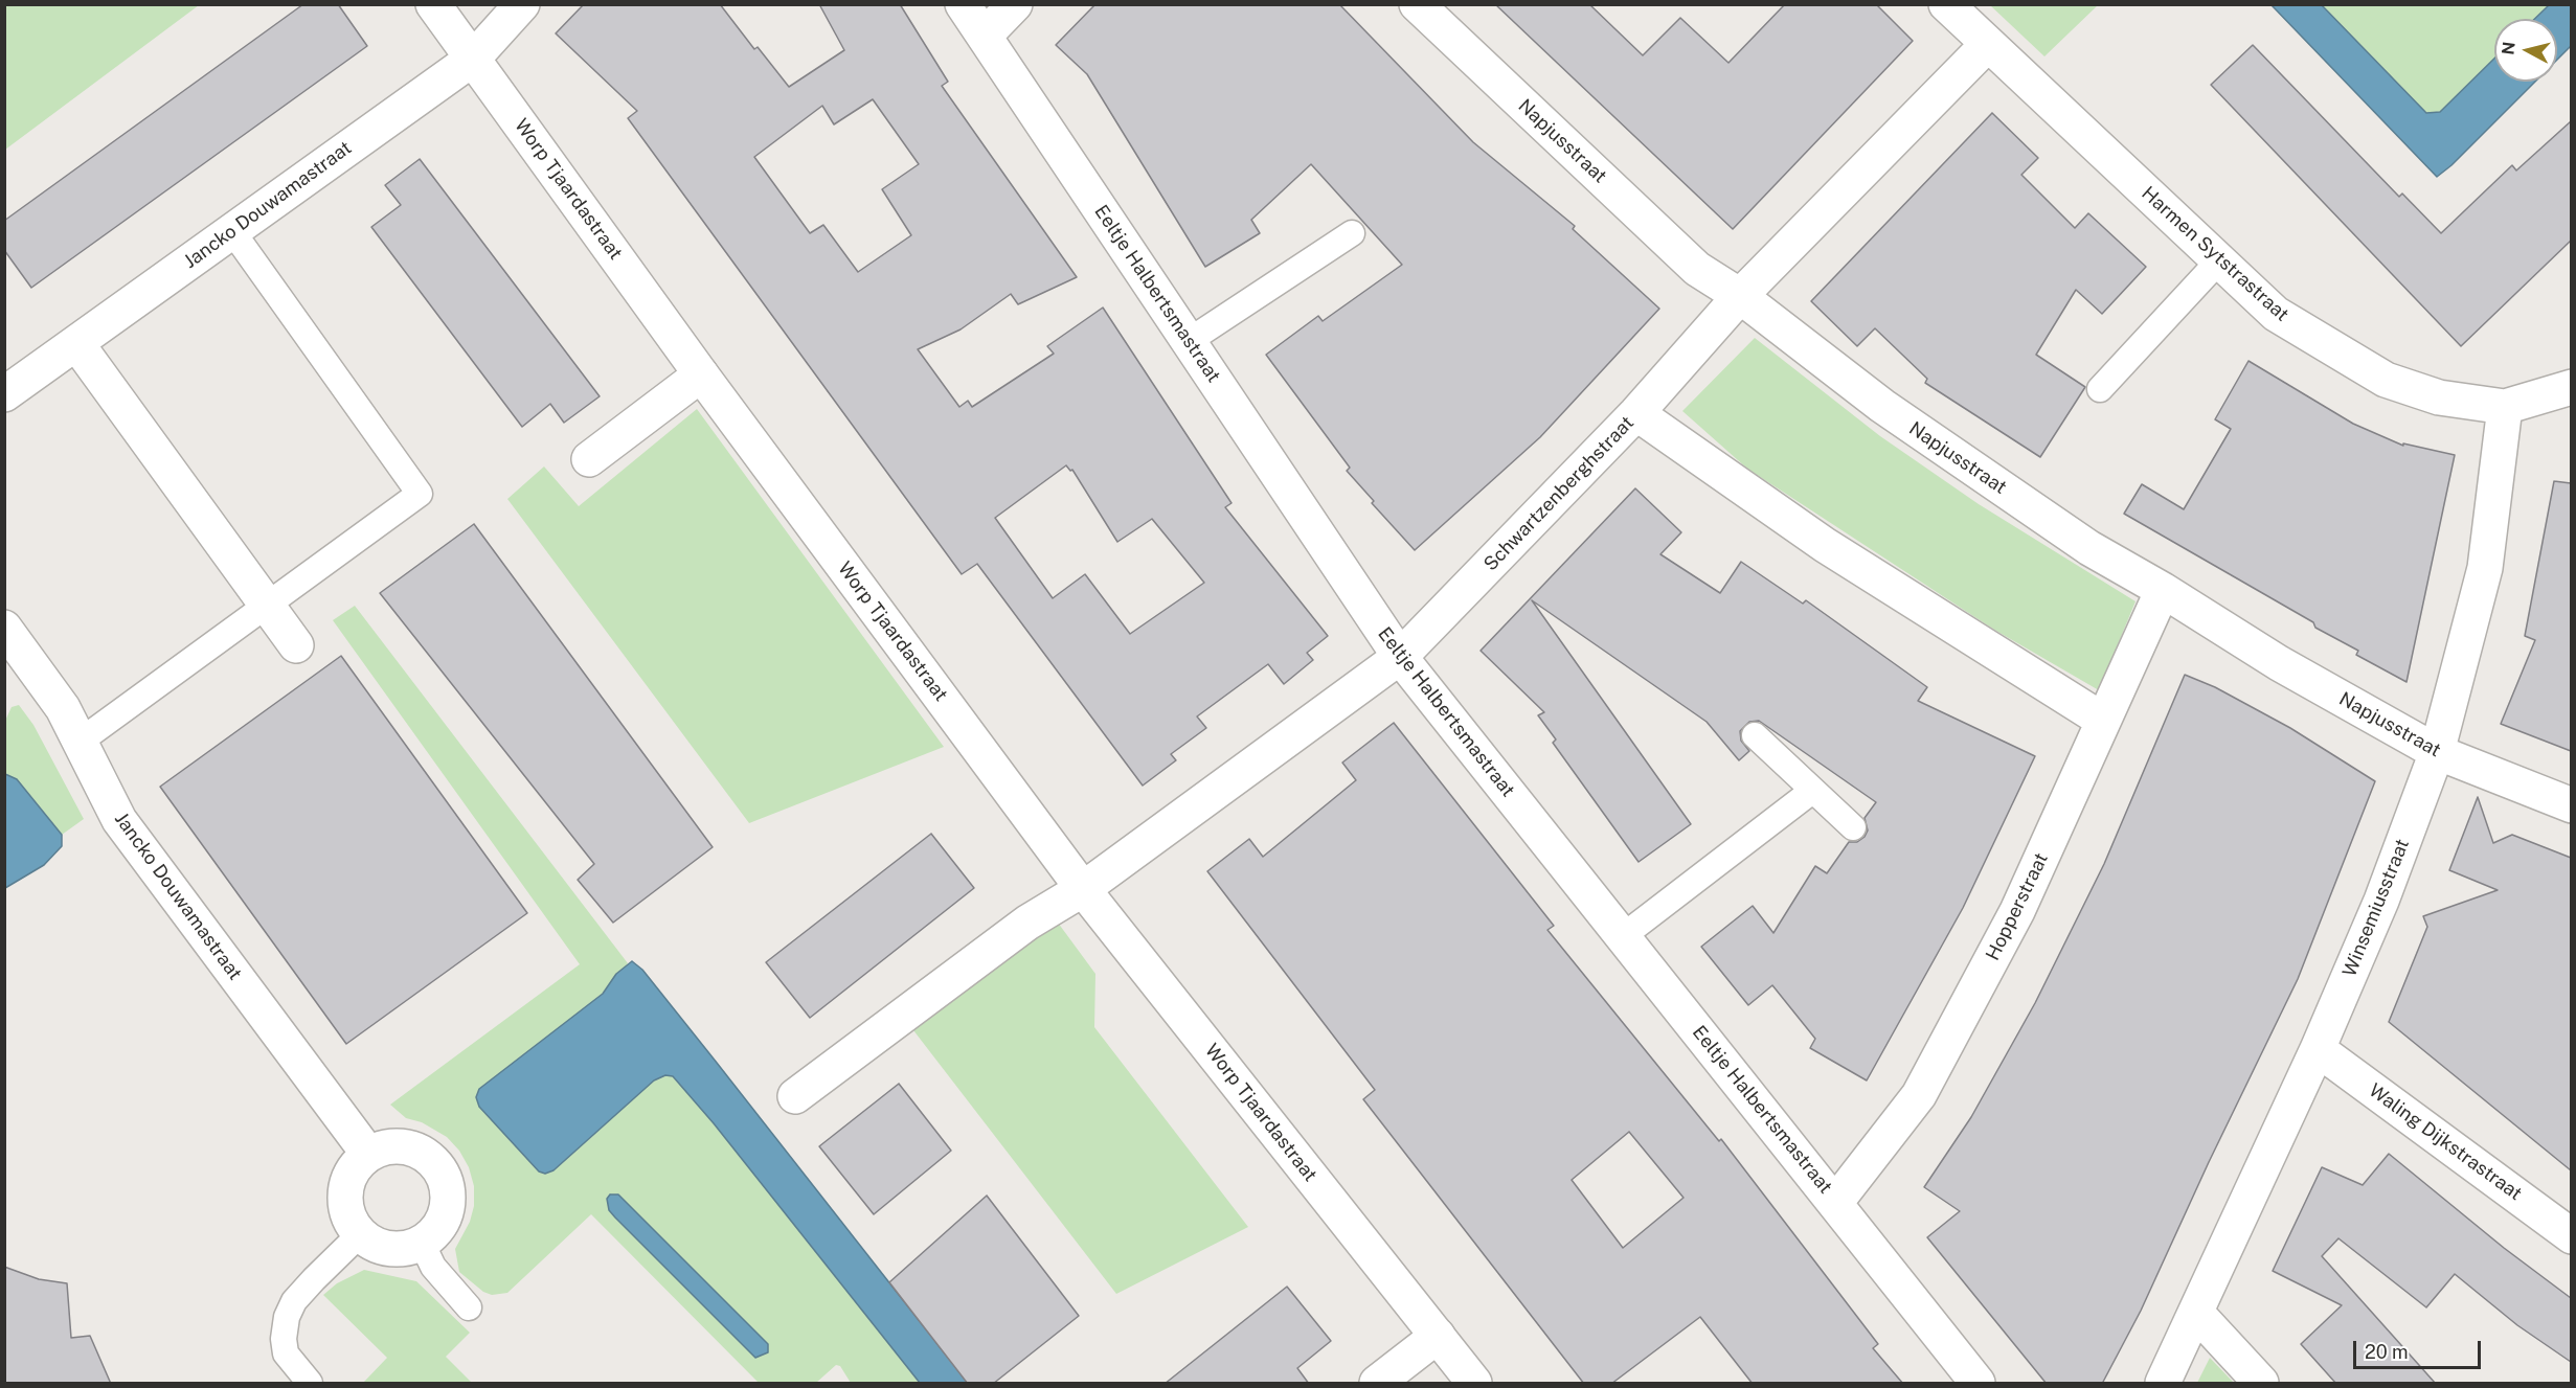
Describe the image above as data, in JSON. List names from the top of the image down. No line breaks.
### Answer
{"streets":{"street":["Napjusstraat","Worp Tjaardastraat","Jancko Douwamastraat","Harmen Sytstrastraat","Eeltje Halbertsmastraat","Schwartzenberghstraat","Hopperstraat","Winsemiusstraat","Waling Dijkstrastraat"]},"crossings":[["Napjusstraat","Schwartzenberghstraat"],["Napjusstraat","Hopperstraat"],["Napjusstraat","Winsemiusstraat"],["Worp Tjaardastraat","Jancko Douwamastraat"],["Worp Tjaardastraat","Schwartzenberghstraat"],["Harmen Sytstrastraat","Schwartzenberghstraat"],["Harmen Sytstrastraat","Winsemiusstraat"],["Eeltje Halbertsmastraat","Schwartzenberghstraat"],["Eeltje Halbertsmastraat","Hopperstraat"],["Winsemiusstraat","Waling Dijkstrastraat"]],"scale_bar":"20 m","north":"left"}
